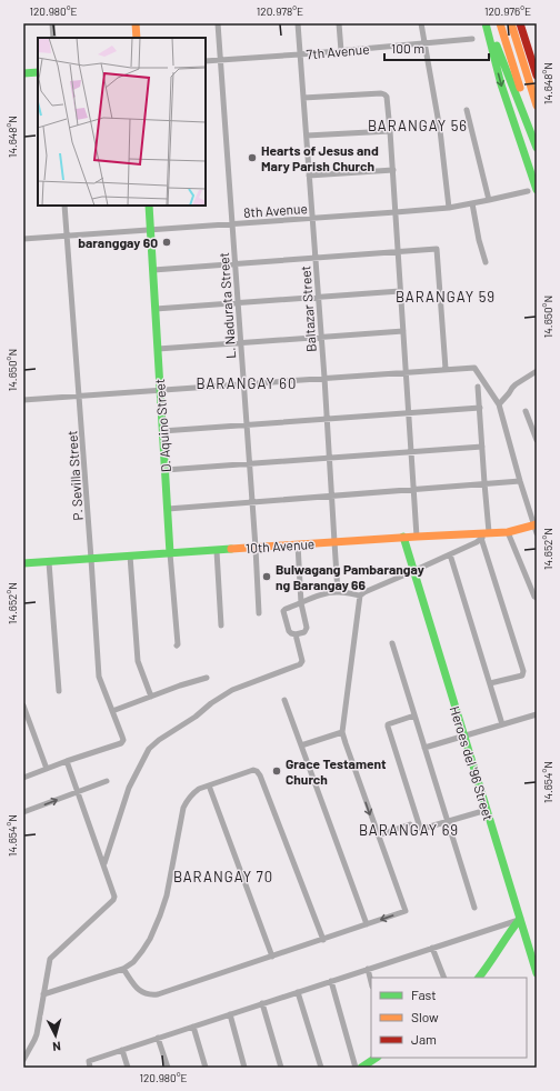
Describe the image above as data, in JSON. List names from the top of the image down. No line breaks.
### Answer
{"streets":{"main road":["D. Aquino Street","10th Avenue","Heroes del '96 Street"],"street":["7th Avenue","8th Avenue","L. Nadurata Street","Baltazar Street","P. Sevilla Street"]},"crossings":[["7th Avenue","L. Nadurata Street"],["7th Avenue","Baltazar Street"],["8th Avenue","L. Nadurata Street"],["8th Avenue","Baltazar Street"],["8th Avenue","D. Aquino Street"],["8th Avenue","P. Sevilla Street"],["L. Nadurata Street","10th Avenue"],["Baltazar Street","10th Avenue"],["D. Aquino Street","10th Avenue"],["P. Sevilla Street","10th Avenue"],["10th Avenue","Heroes del '96 Street"]],"districts":["BARANGAY 56","BARANGAY 59","BARANGAY 60","BARANGAY 69","BARANGAY 70"],"places":["Hearts of Jesus and Mary Parish Church","baranggay 60","Bulwagang Pambarangay ng Barangay 66","Grace Testament Church"],"legend":["Fast","Slow","Jam"],"scale_bar":"100 m","north":"bottom","coordinates":["120.980°E","120.978°E","120.976°E","14.648°N","14.650°N","14.652°N","14.654°N"]}
